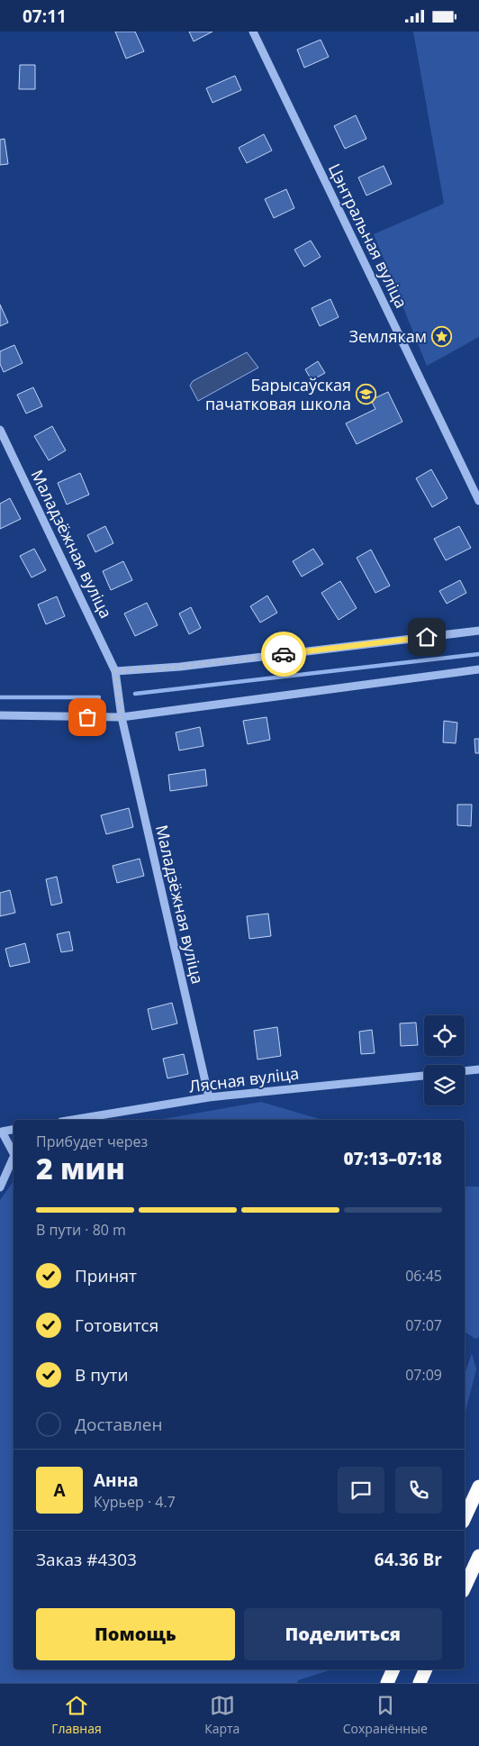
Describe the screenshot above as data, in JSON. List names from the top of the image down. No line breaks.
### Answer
{"streets":{"street":["Цэнтральная вуліца","Маладзёжная вуліца","Лясная вуліца"]},"crossings":[["Маладзёжная вуліца","Лясная вуліца"]],"places":{"place":["Землякам"],"school or university":["Барысаўская пачатковая школа"]},"page":{"status":"07:11","heading":["2 мин","Прибудет через","07:13–07:18"],"panel":["Анна","Курьер · 4.7","Заказ #4303","64.36 Br"],"bar":"В пути · 80 m","list":[["Принят","06:45"],["Готовится","07:07"],["В пути","07:09"],"Доставлен"],"round":"А","buttons":["Помощь","Поделиться"],"tabs":["Главная","Карта","Сохранённые"]}}
